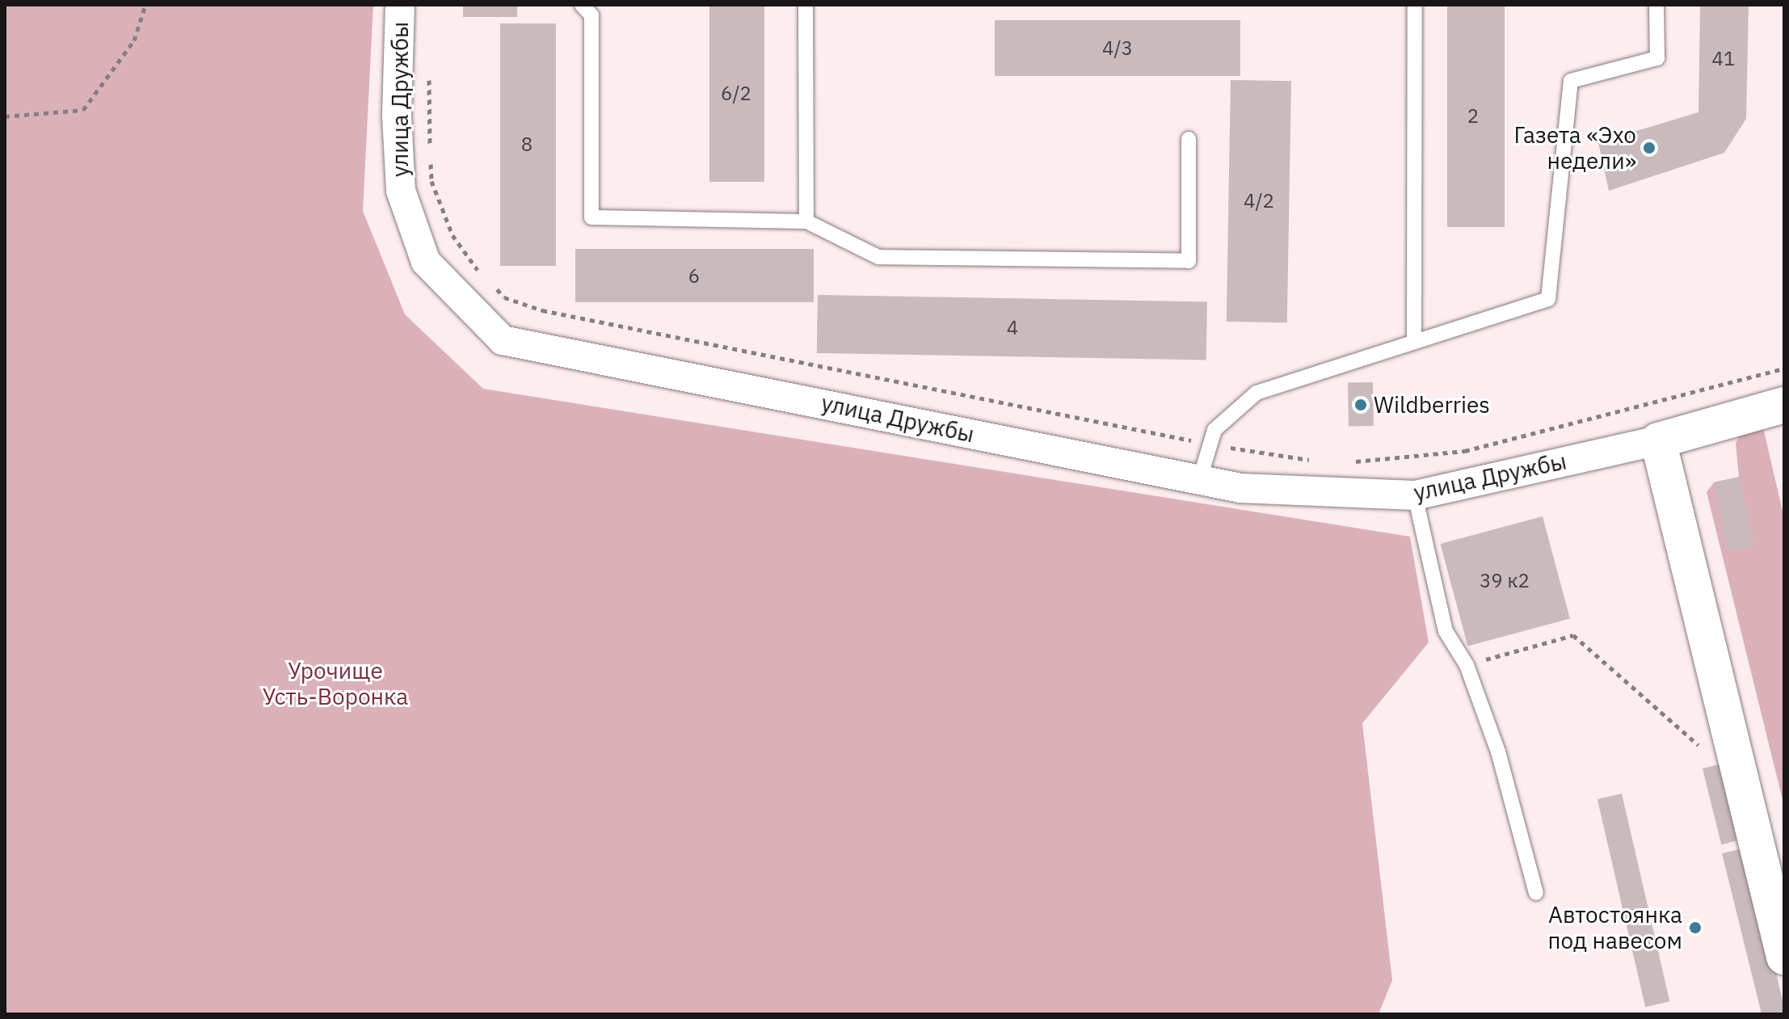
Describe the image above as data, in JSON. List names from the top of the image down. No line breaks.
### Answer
{"streets":{"street":["улица Дружбы"]},"parks":["Урочище Усть-Воронка"],"places":["Газета «Эхо недели»","Wildberries","Автостоянка под навесом"],"house_numbers":["4/3","41","6/2","2","8","4/2","6","4","39 к2"]}
